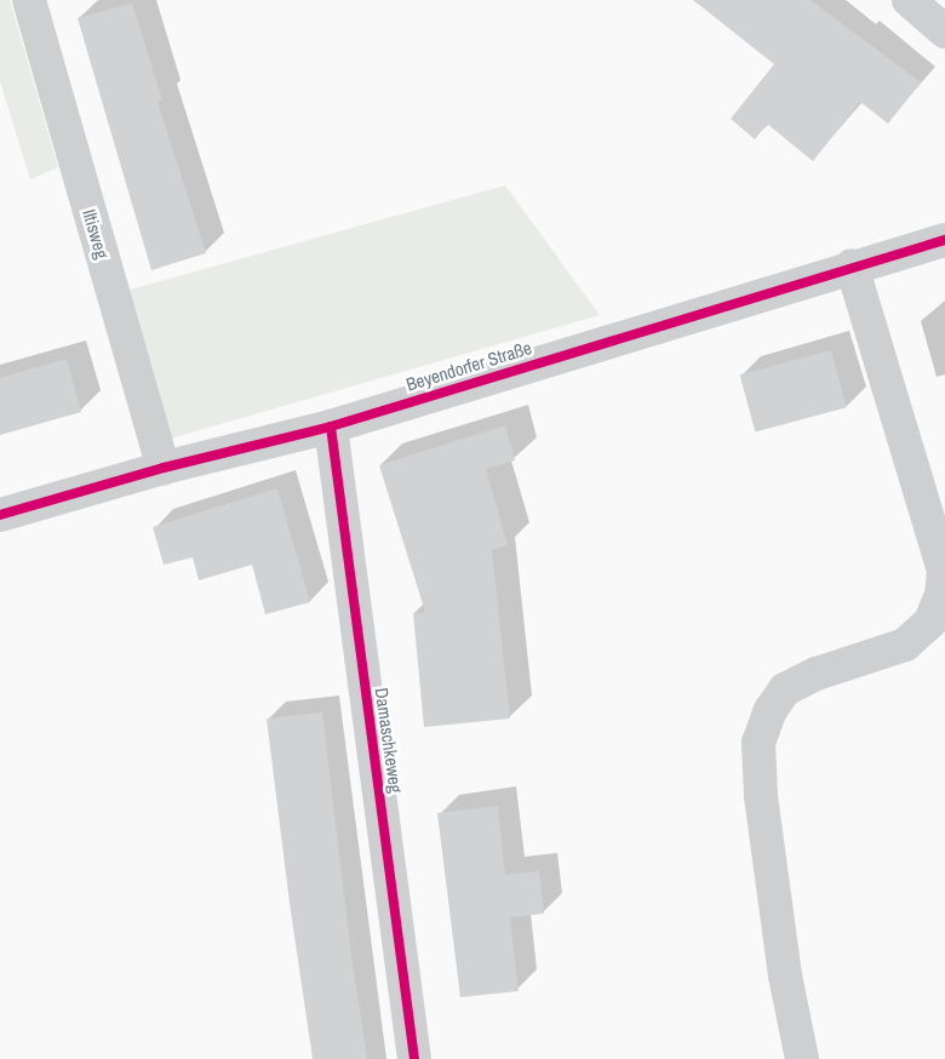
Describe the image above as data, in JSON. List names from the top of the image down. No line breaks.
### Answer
{"streets":{"street":["Iltisweg","Beyendorfer Straße","Damaschkeweg"]},"crossings":[["Iltisweg","Beyendorfer Straße"],["Beyendorfer Straße","Damaschkeweg"]]}
